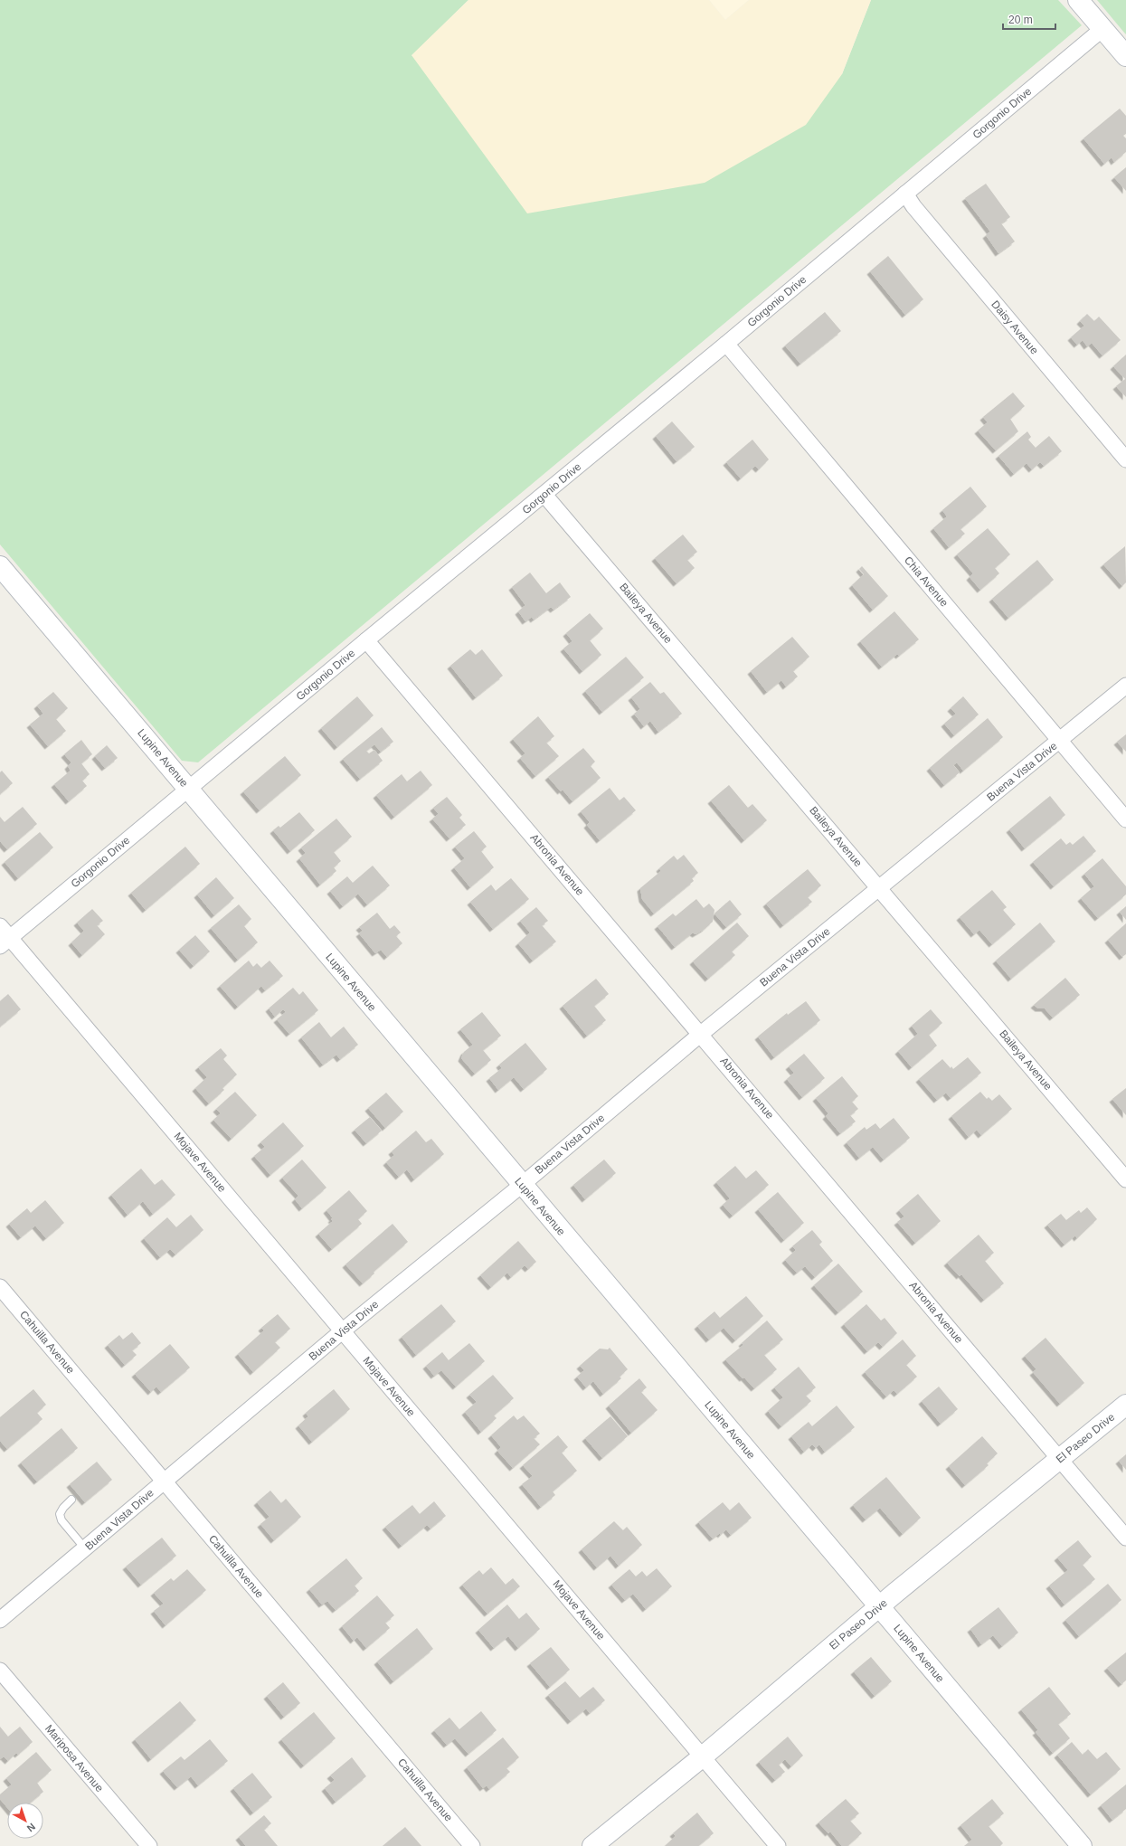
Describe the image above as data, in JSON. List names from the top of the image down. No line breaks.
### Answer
{"streets":{"street":["Gorgonio Drive","Daisy Avenue","Chia Avenue","Baileya Avenue","Lupine Avenue","Buena Vista Drive","Abronia Avenue","Mojave Avenue","Cahuilla Avenue","El Paseo Drive","Mariposa Avenue"]},"crossings":[["Gorgonio Drive","Daisy Avenue"],["Gorgonio Drive","Chia Avenue"],["Gorgonio Drive","Baileya Avenue"],["Gorgonio Drive","Lupine Avenue"],["Gorgonio Drive","Abronia Avenue"],["Gorgonio Drive","Mojave Avenue"],["Chia Avenue","Buena Vista Drive"],["Baileya Avenue","Buena Vista Drive"],["Lupine Avenue","Buena Vista Drive"],["Lupine Avenue","El Paseo Drive"],["Buena Vista Drive","Abronia Avenue"],["Buena Vista Drive","Mojave Avenue"],["Buena Vista Drive","Cahuilla Avenue"],["Abronia Avenue","El Paseo Drive"],["Mojave Avenue","El Paseo Drive"]],"scale_bar":"20 m","north":"bottom right"}
